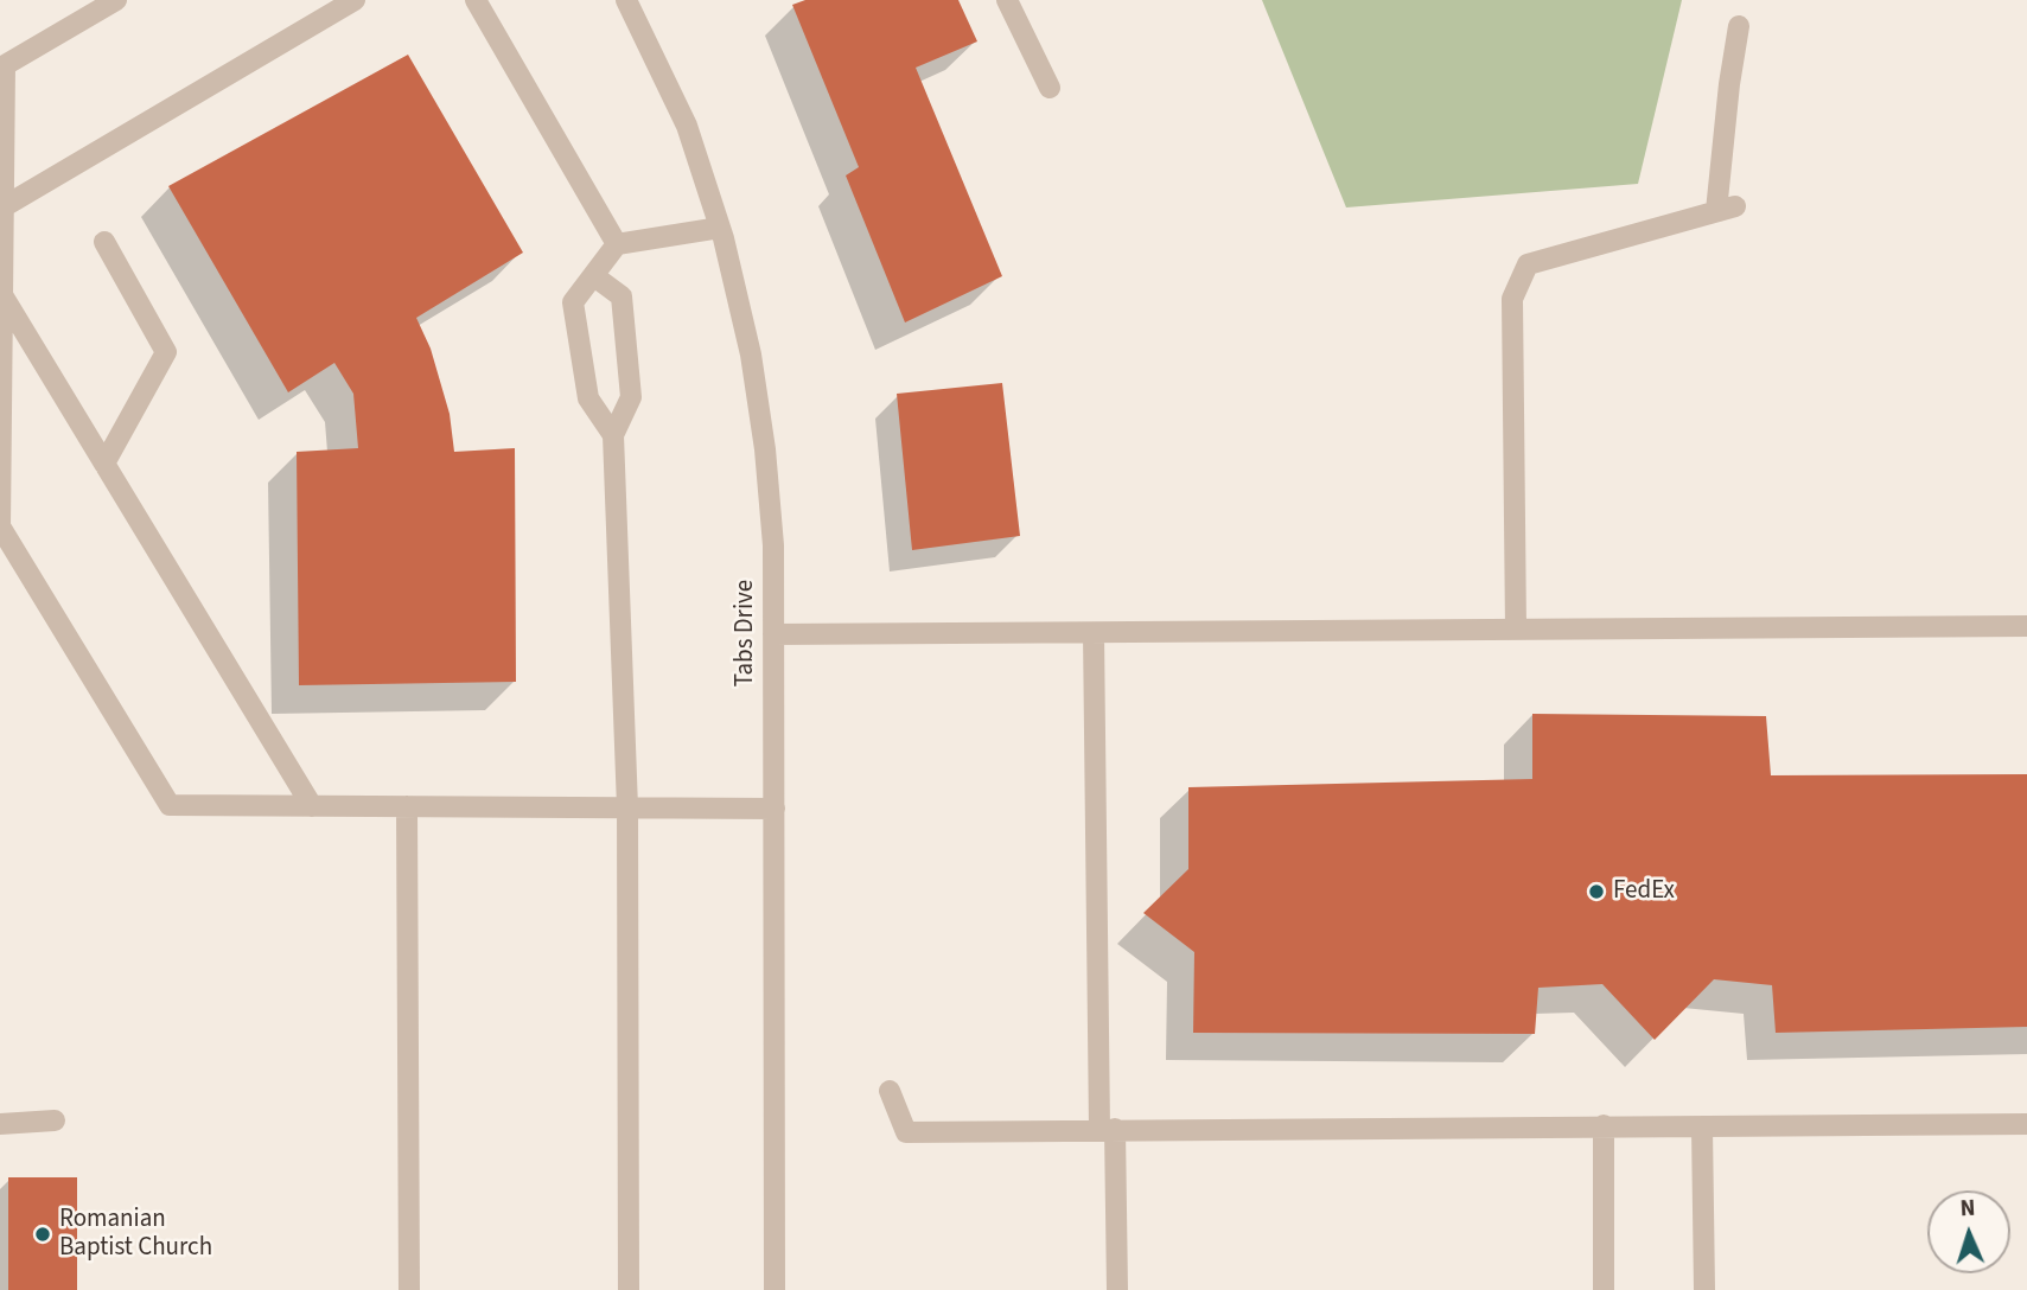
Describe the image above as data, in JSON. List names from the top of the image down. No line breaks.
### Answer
{"streets":{"street":["Tabs Drive"]},"places":["FedEx","Romanian Baptist Church"],"north":"top"}
